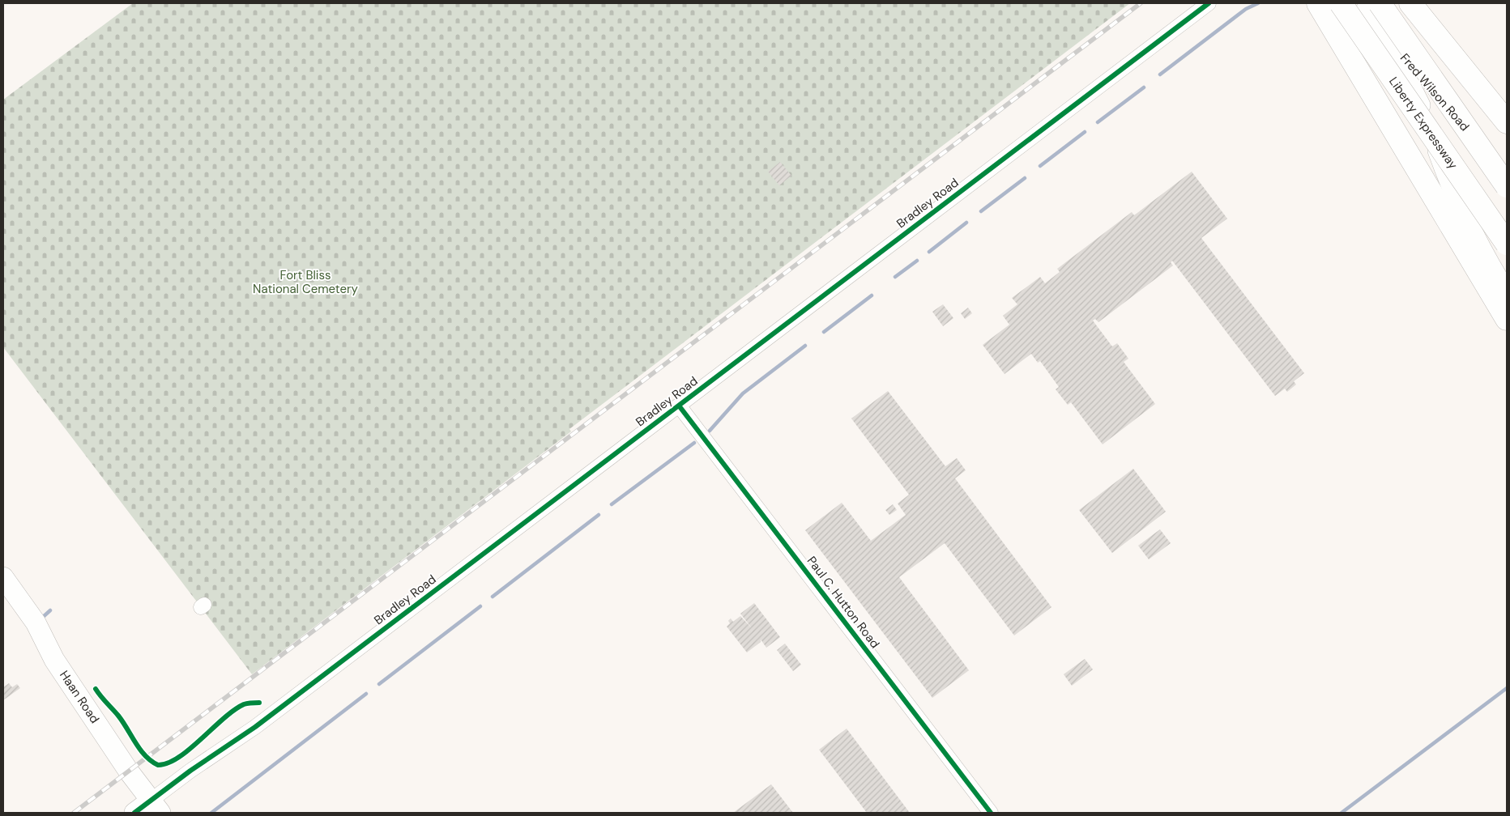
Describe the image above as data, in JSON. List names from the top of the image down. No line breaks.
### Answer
{"streets":{"highway":["Liberty Expressway"],"main road":["Fred Wilson Road","Bradley Road","Haan Road"],"street":["Paul C. Hutton Road"]},"crossings":[["Bradley Road","Paul C. Hutton Road"],["Bradley Road","Haan Road"]],"parks":["Fort Bliss National Cemetery"]}
